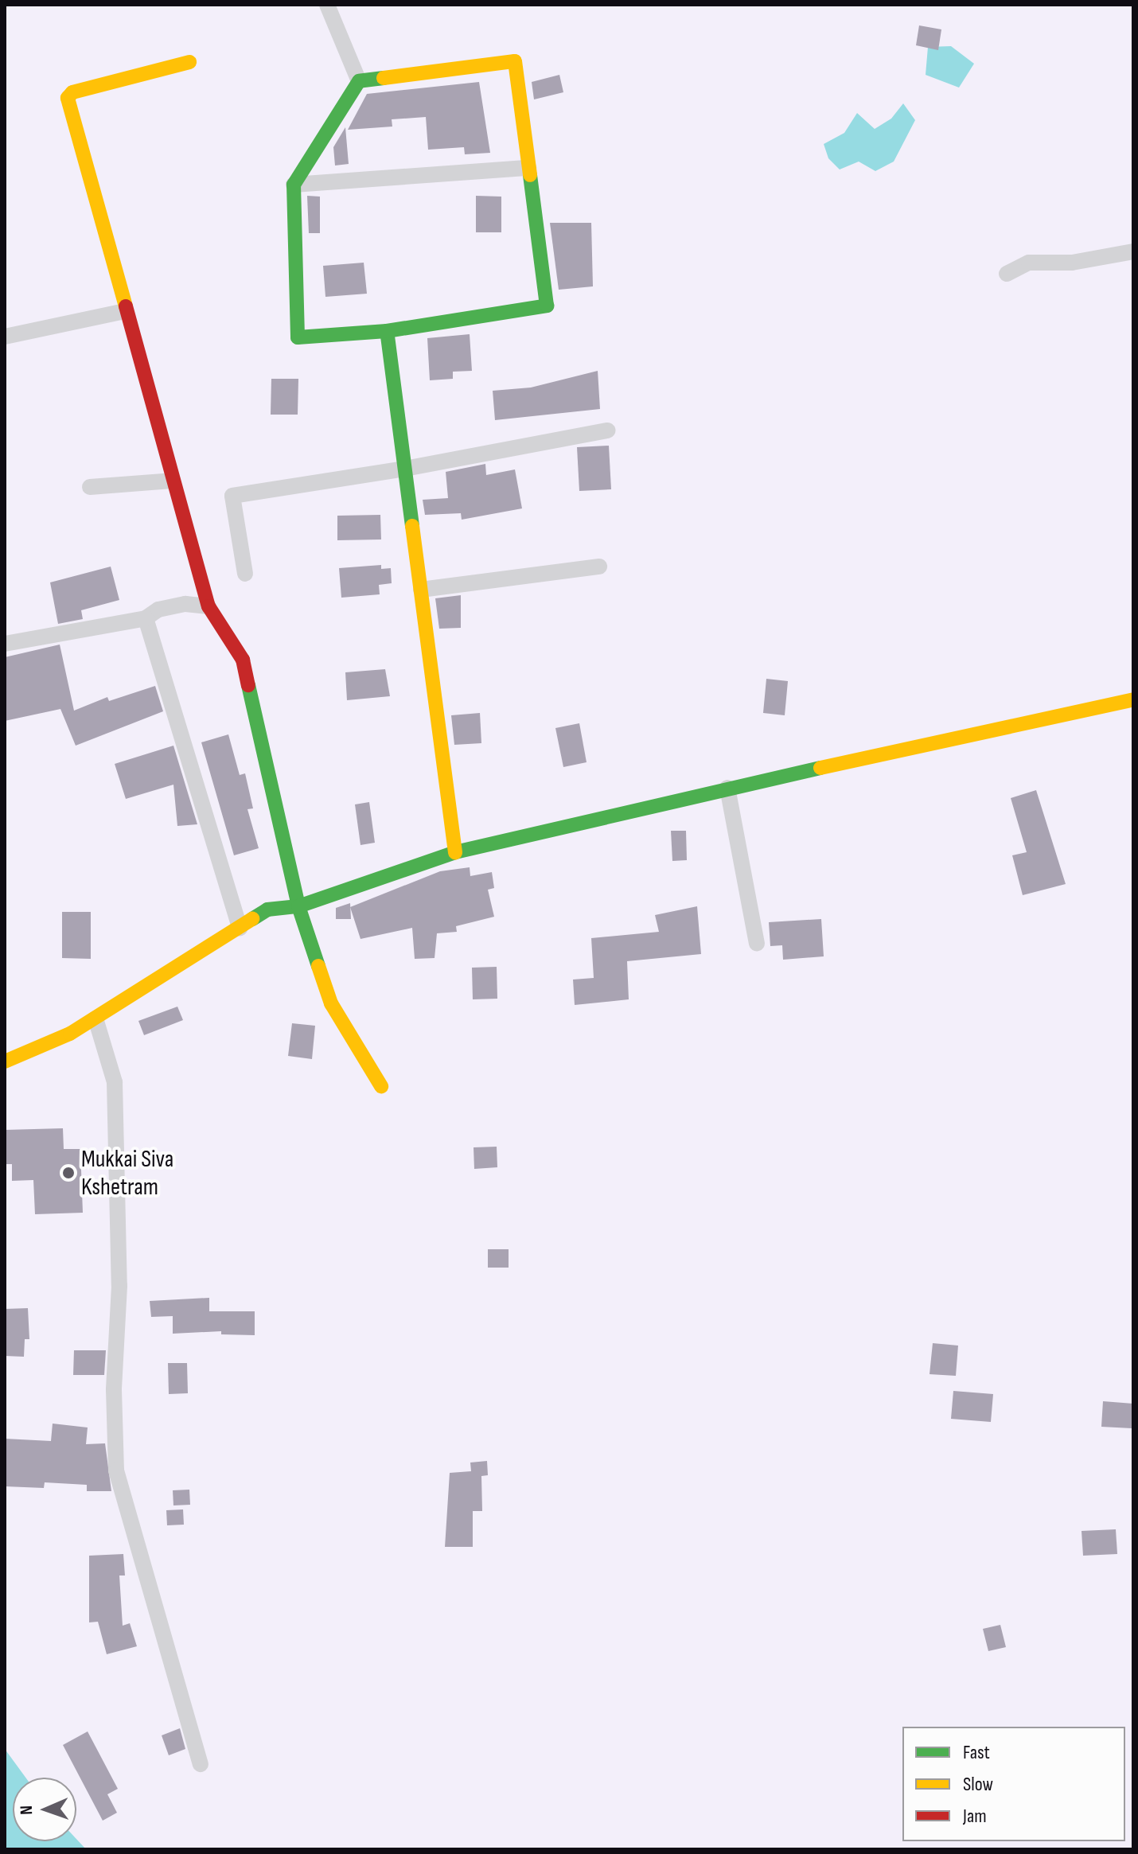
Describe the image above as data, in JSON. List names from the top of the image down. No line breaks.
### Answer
{"places":["Mukkai Siva Kshetram"],"legend":["Fast","Slow","Jam"],"north":"left"}
